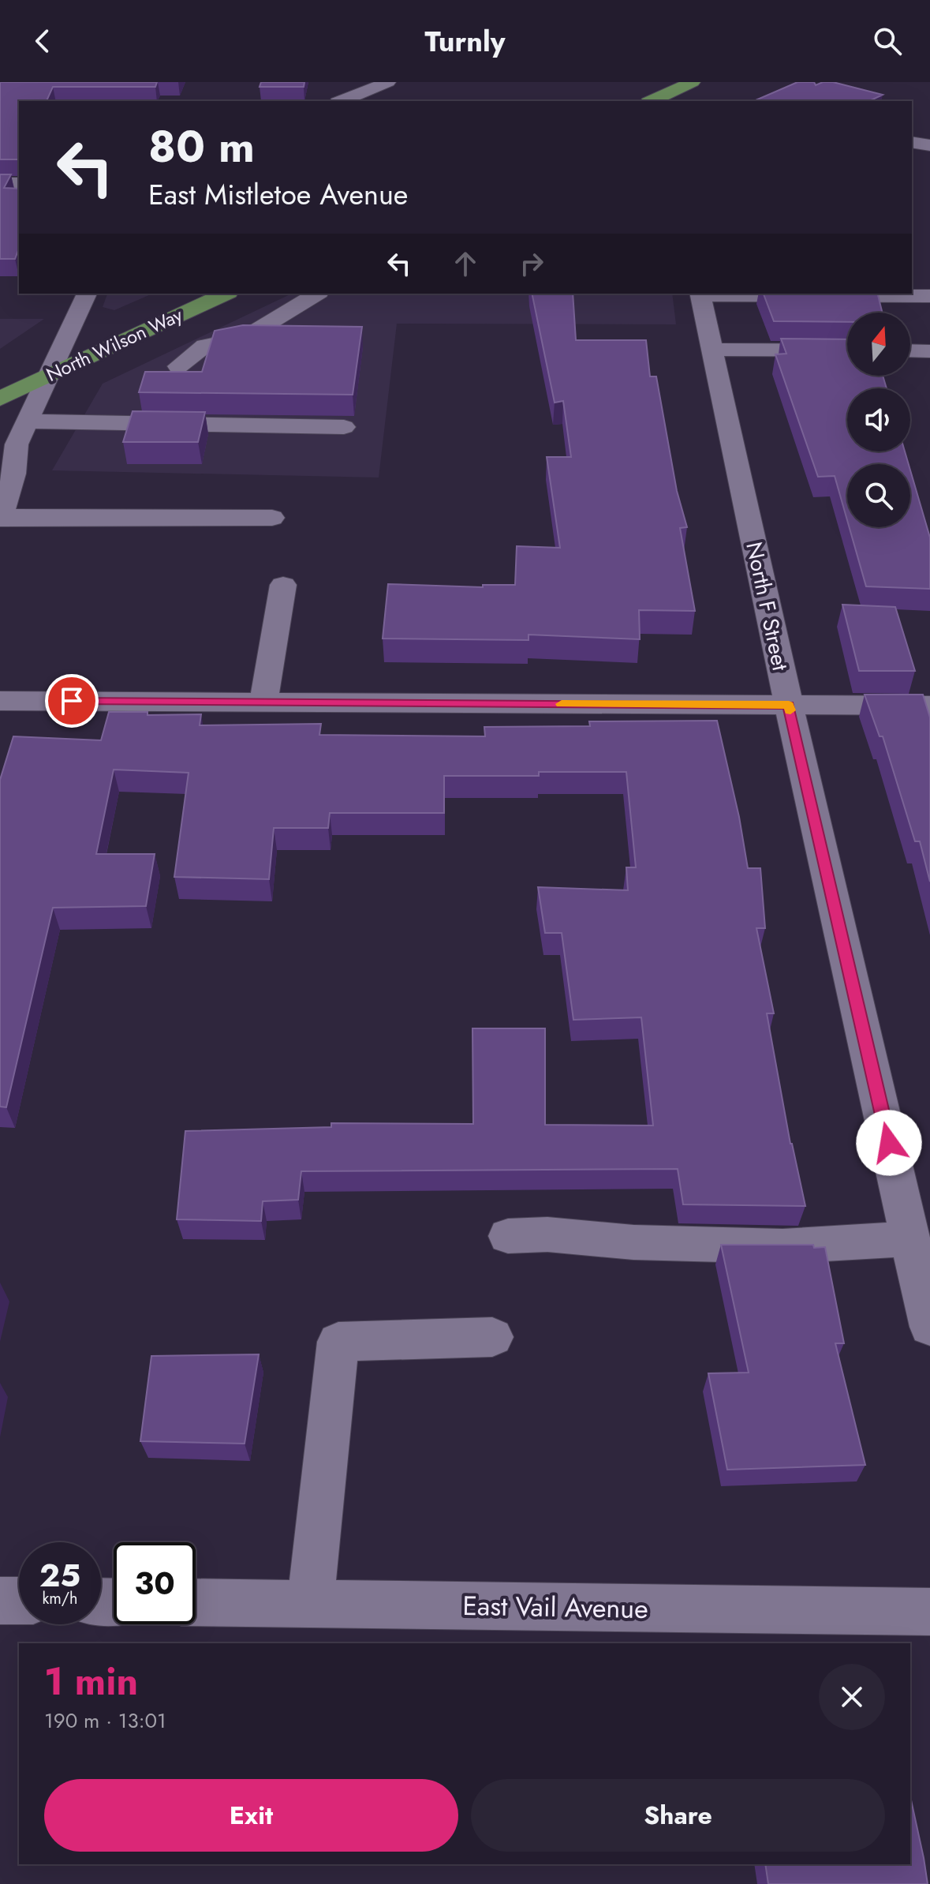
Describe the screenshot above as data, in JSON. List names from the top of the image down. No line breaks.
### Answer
{"streets":{"main road":["North Wilson Way"],"street":["North F Street","East Vail Avenue"]},"north":"top","page":{"header":"Turnly","turn":["80 m","East Mistletoe Avenue"],"speed":"25 km/h","limit":"30","heading":["1 min","190 m · 13:01"],"buttons":["Exit","Share"]}}
